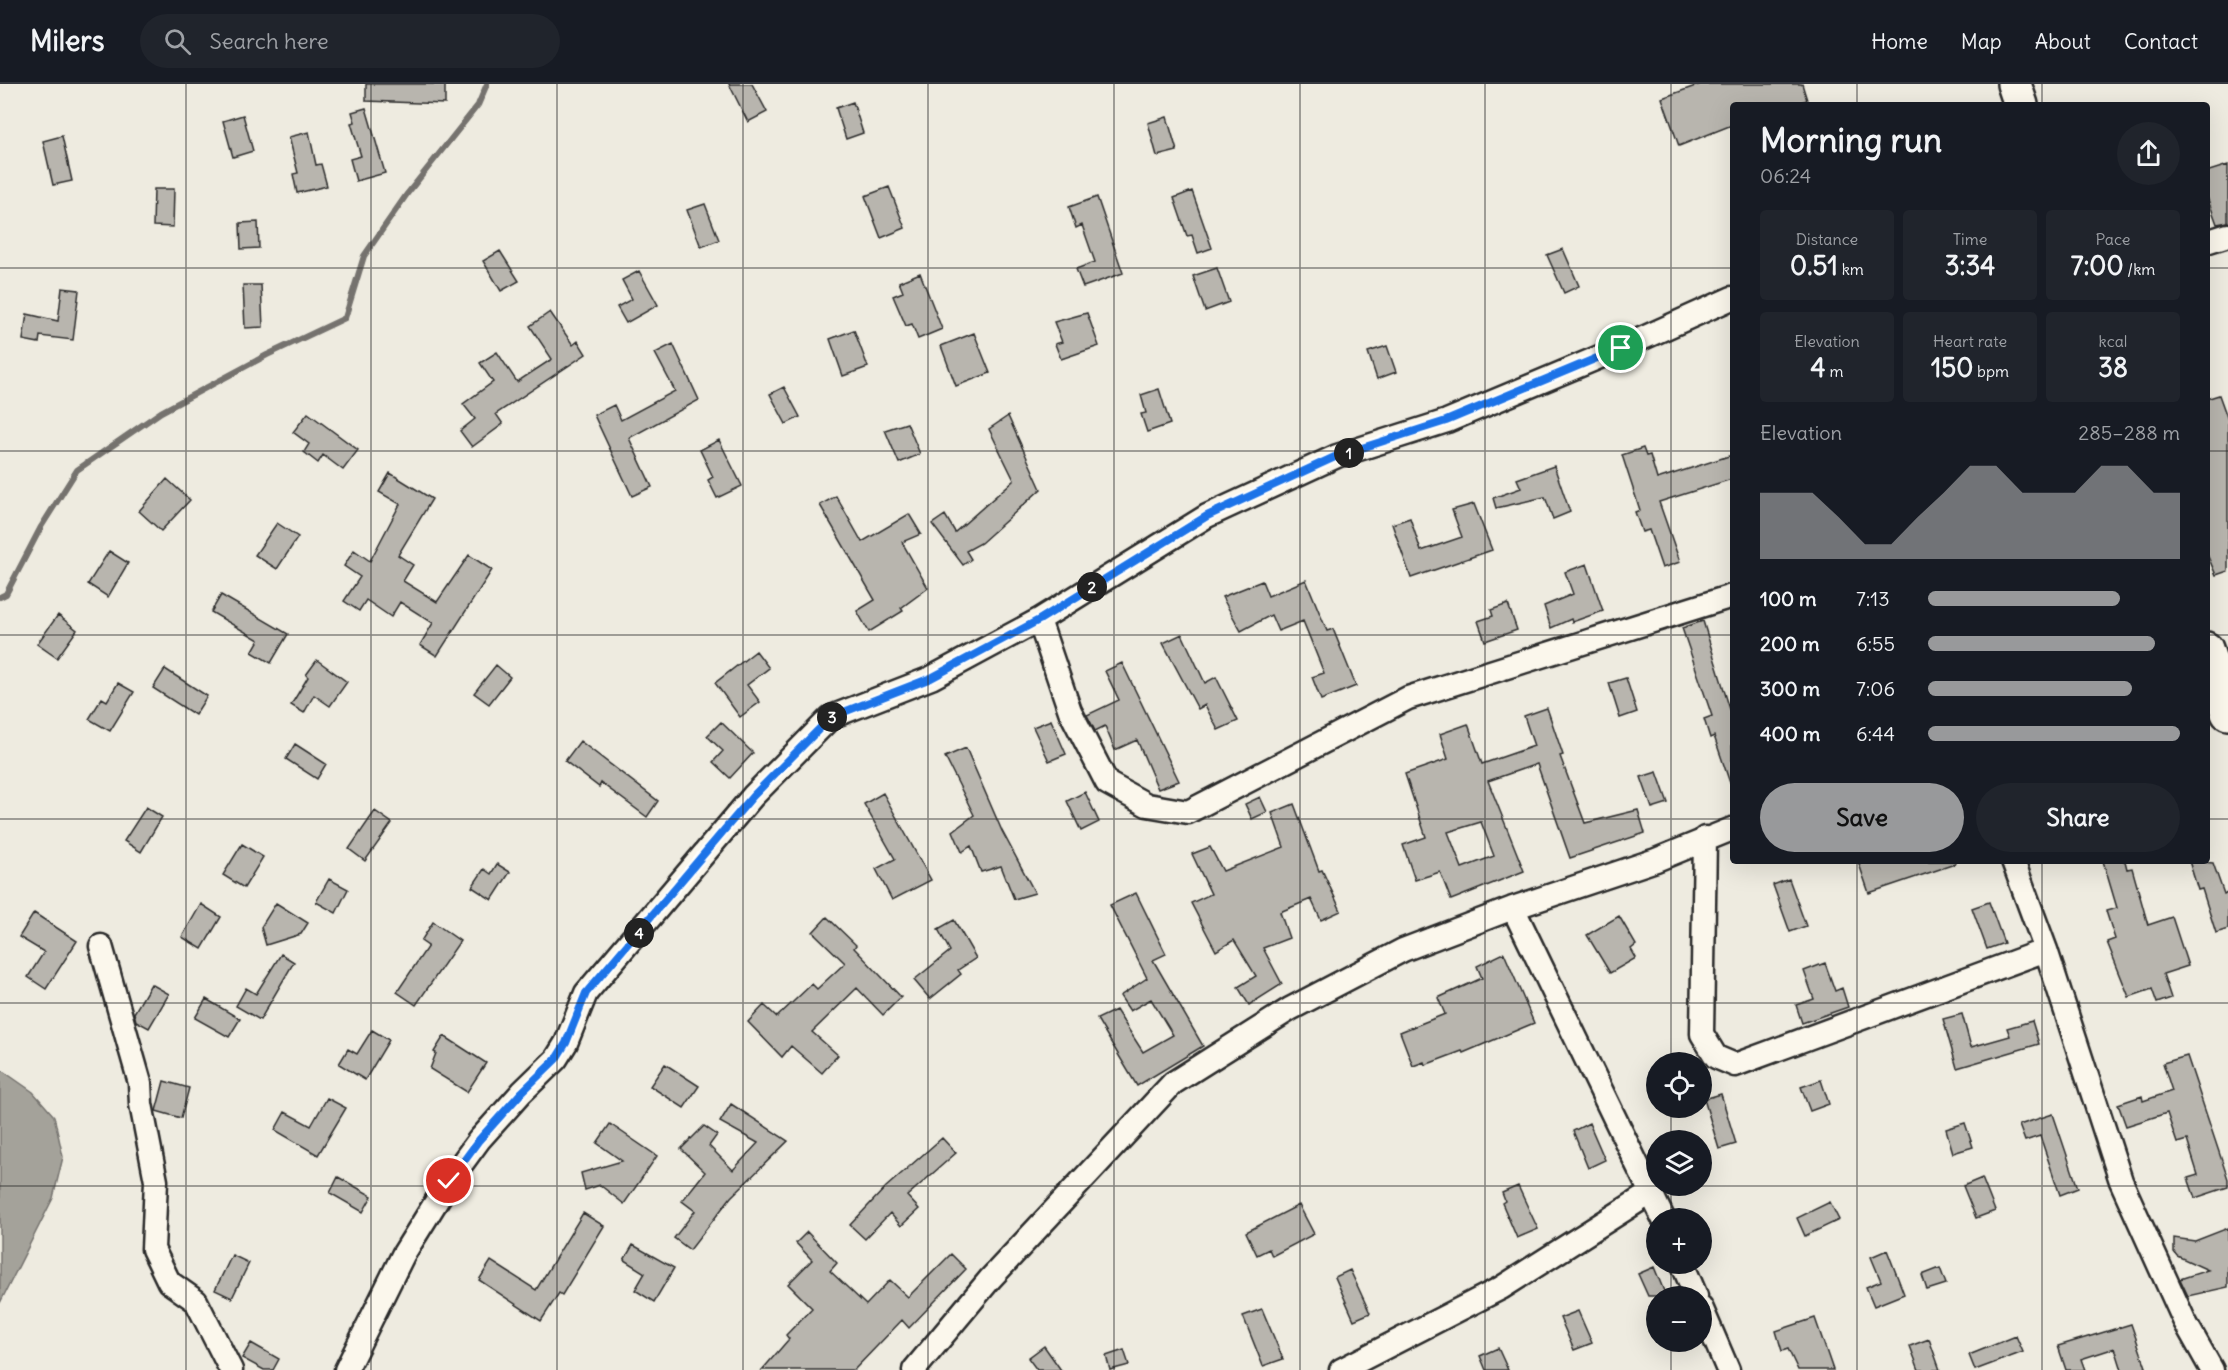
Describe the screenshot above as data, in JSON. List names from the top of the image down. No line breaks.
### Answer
{"page":{"header":"Milers","search":"Search here","nav":["Home","Map","About","Contact"],"heading":["Morning run","06:24"],"stats":[["Distance","0.51 km"],["Time","3:34"],["Pace","7:00 /km"],["Elevation","4 m"],["Heart rate","150 bpm"],["kcal","38"]],"chart":["Elevation","285–288 m"],"pins":["1","2","3","4"],"list":[{"name":"100 m","note":"7:13"},{"name":"200 m","note":"6:55"},{"name":"300 m","note":"7:06"},{"name":"400 m","note":"6:44"}],"buttons":["Save","Share"],"map_buttons":["+","−"]}}
